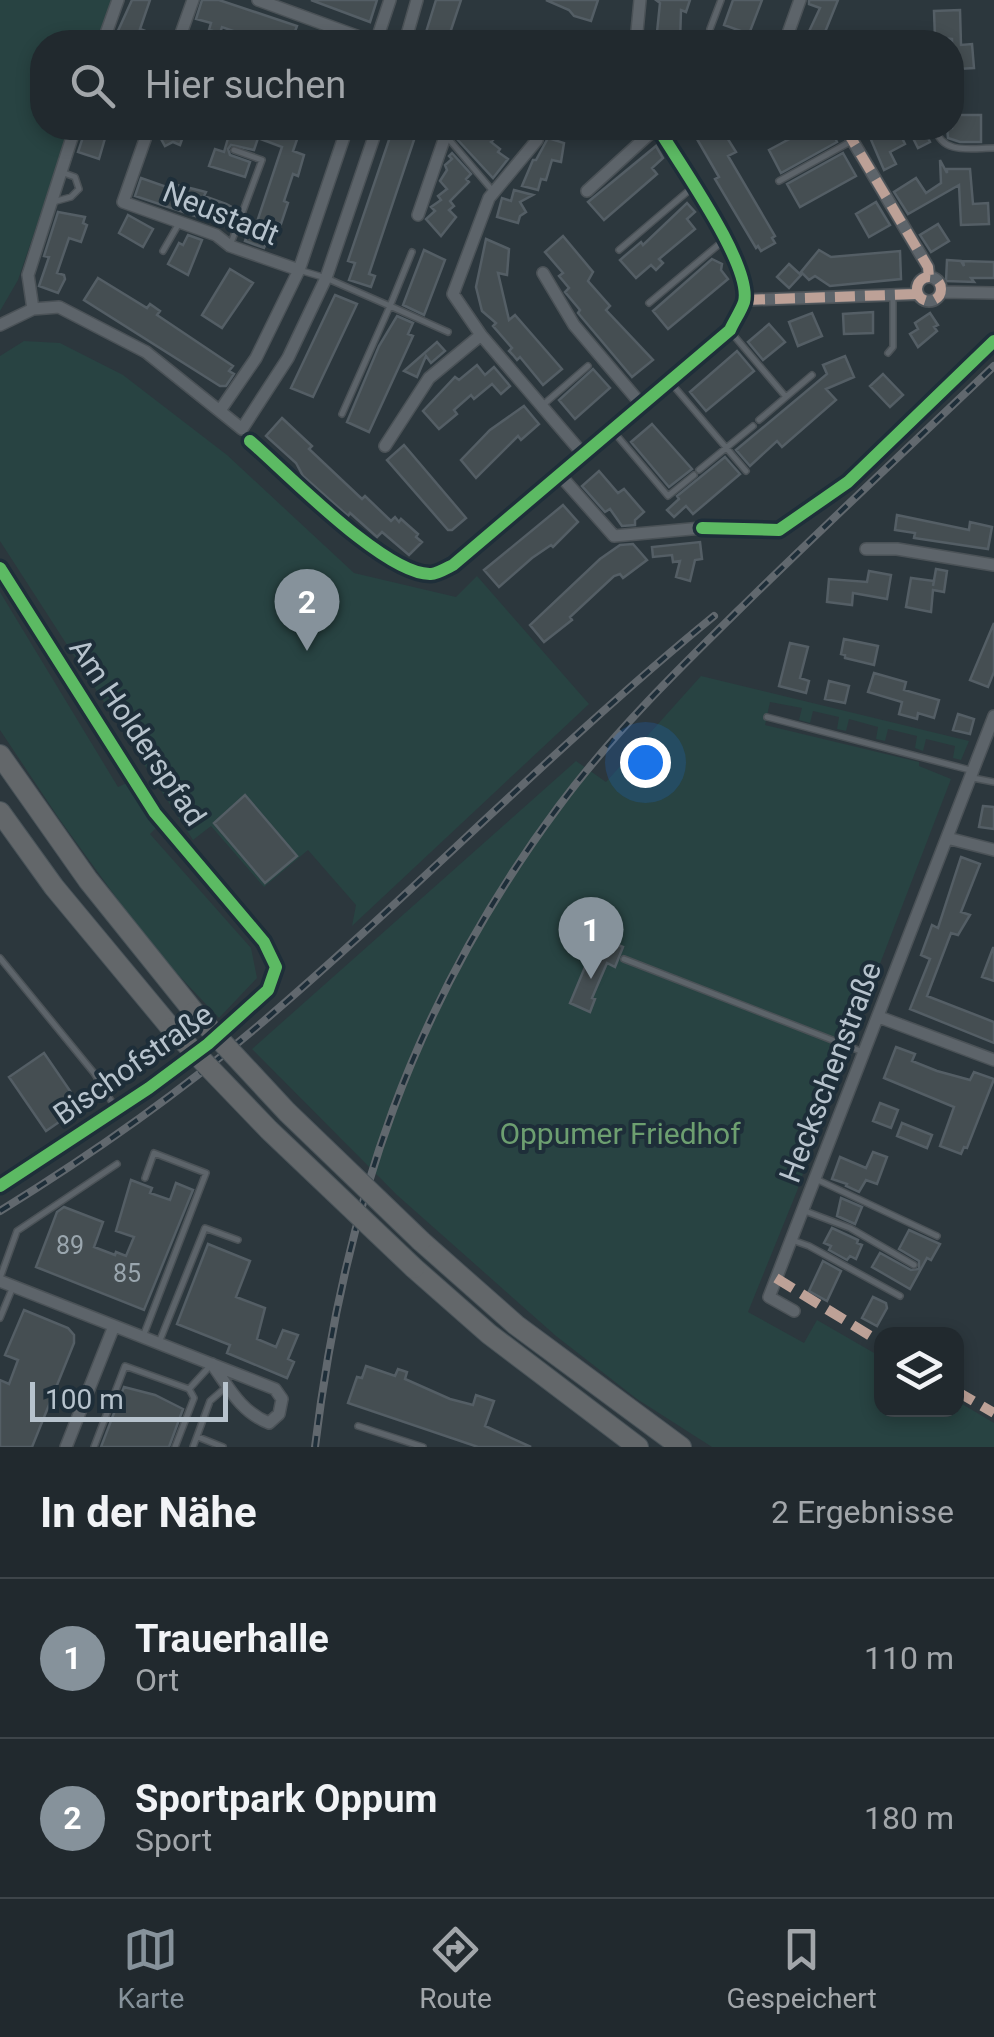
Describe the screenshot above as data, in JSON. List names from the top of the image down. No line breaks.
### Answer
{"streets":{"street":["Neustadt","Am Holderspfad","Bischofstraße","Heckschenstraße"]},"crossings":[["Am Holderspfad","Bischofstraße"]],"parks":["Oppumer Friedhof"],"house_numbers":["89","85"],"scale_bar":"100 m","page":{"search":"Hier suchen","pins":["2","1"],"scale":"100 m","heading":["In der Nähe","2 Ergebnisse"],"list":[{"mark":"1","name":"Trauerhalle","note":"Ort","value":"110 m"},{"mark":"2","name":"Sportpark Oppum","note":"Sport","value":"180 m"}],"nav":["Karte","Route","Gespeichert"]}}
